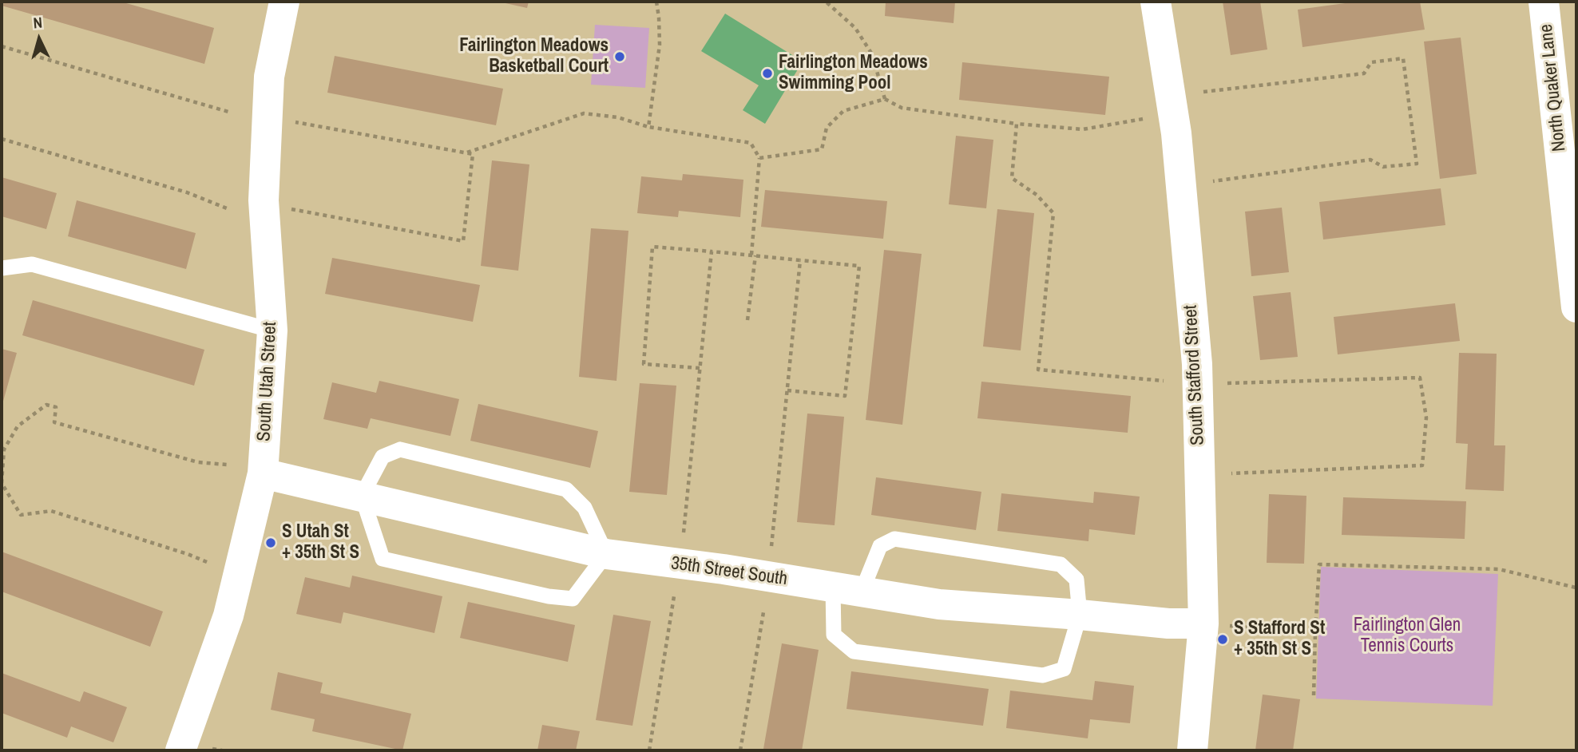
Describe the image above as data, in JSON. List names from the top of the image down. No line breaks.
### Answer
{"streets":{"street":["North Quaker Lane","South Stafford Street","South Utah Street","35th Street South"]},"crossings":[["South Stafford Street","35th Street South"],["South Utah Street","35th Street South"]],"parks":["Fairlington Glen Tennis Courts"],"places":["Fairlington Meadows Basketball Court","Fairlington Meadows Swimming Pool","S Utah St + 35th St S","S Stafford St + 35th St S"],"north":"top"}
